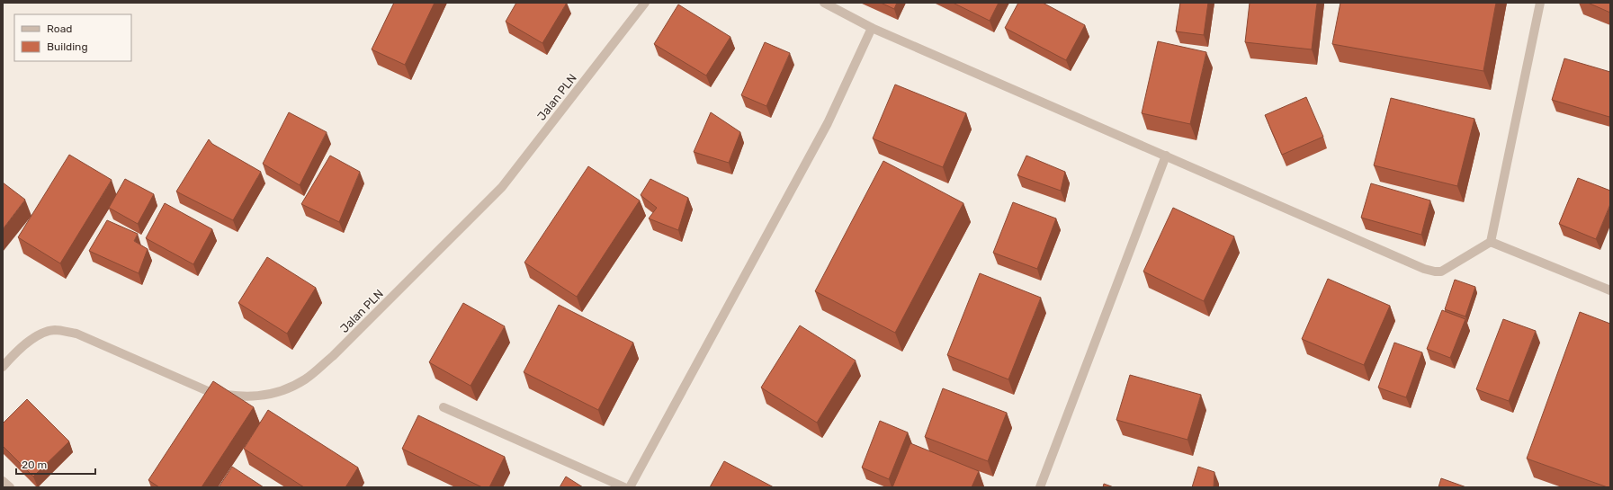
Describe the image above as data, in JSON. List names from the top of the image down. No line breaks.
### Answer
{"streets":{"street":["Jalan PLN"]},"legend":["Road","Building"],"scale_bar":"20 m"}
